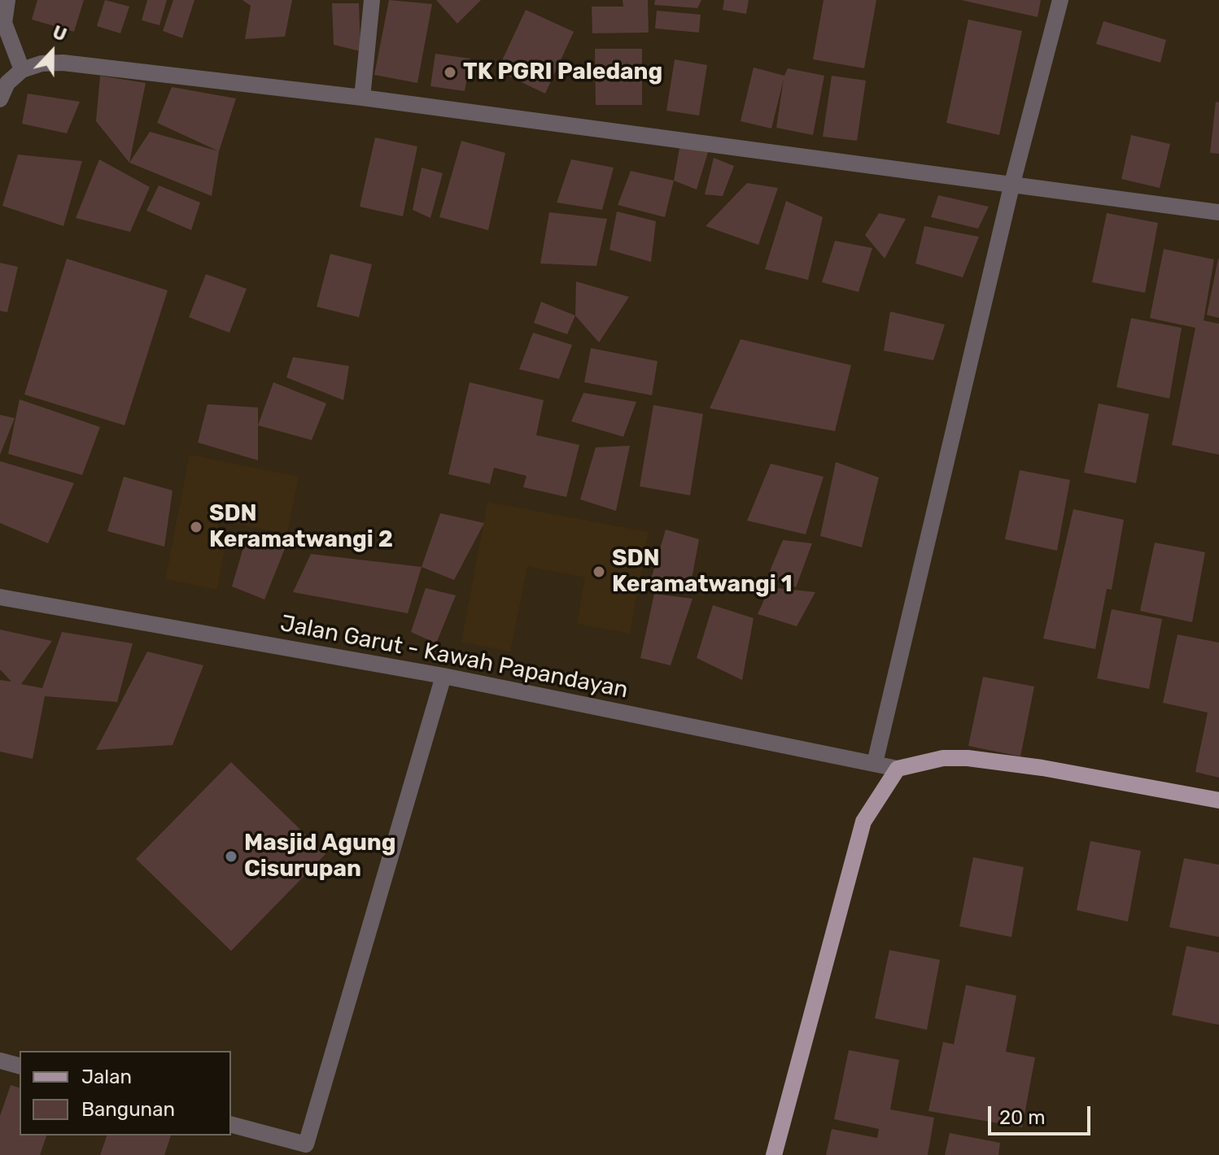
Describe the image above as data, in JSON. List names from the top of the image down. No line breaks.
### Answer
{"streets":{"street":["Jalan Garut - Kawah Papandayan"]},"places":["TK PGRI Paledang","SDN Keramatwangi 2","SDN Keramatwangi 1","Masjid Agung Cisurupan"],"legend":["Jalan","Bangunan"],"scale_bar":"20 m","north":"top"}
